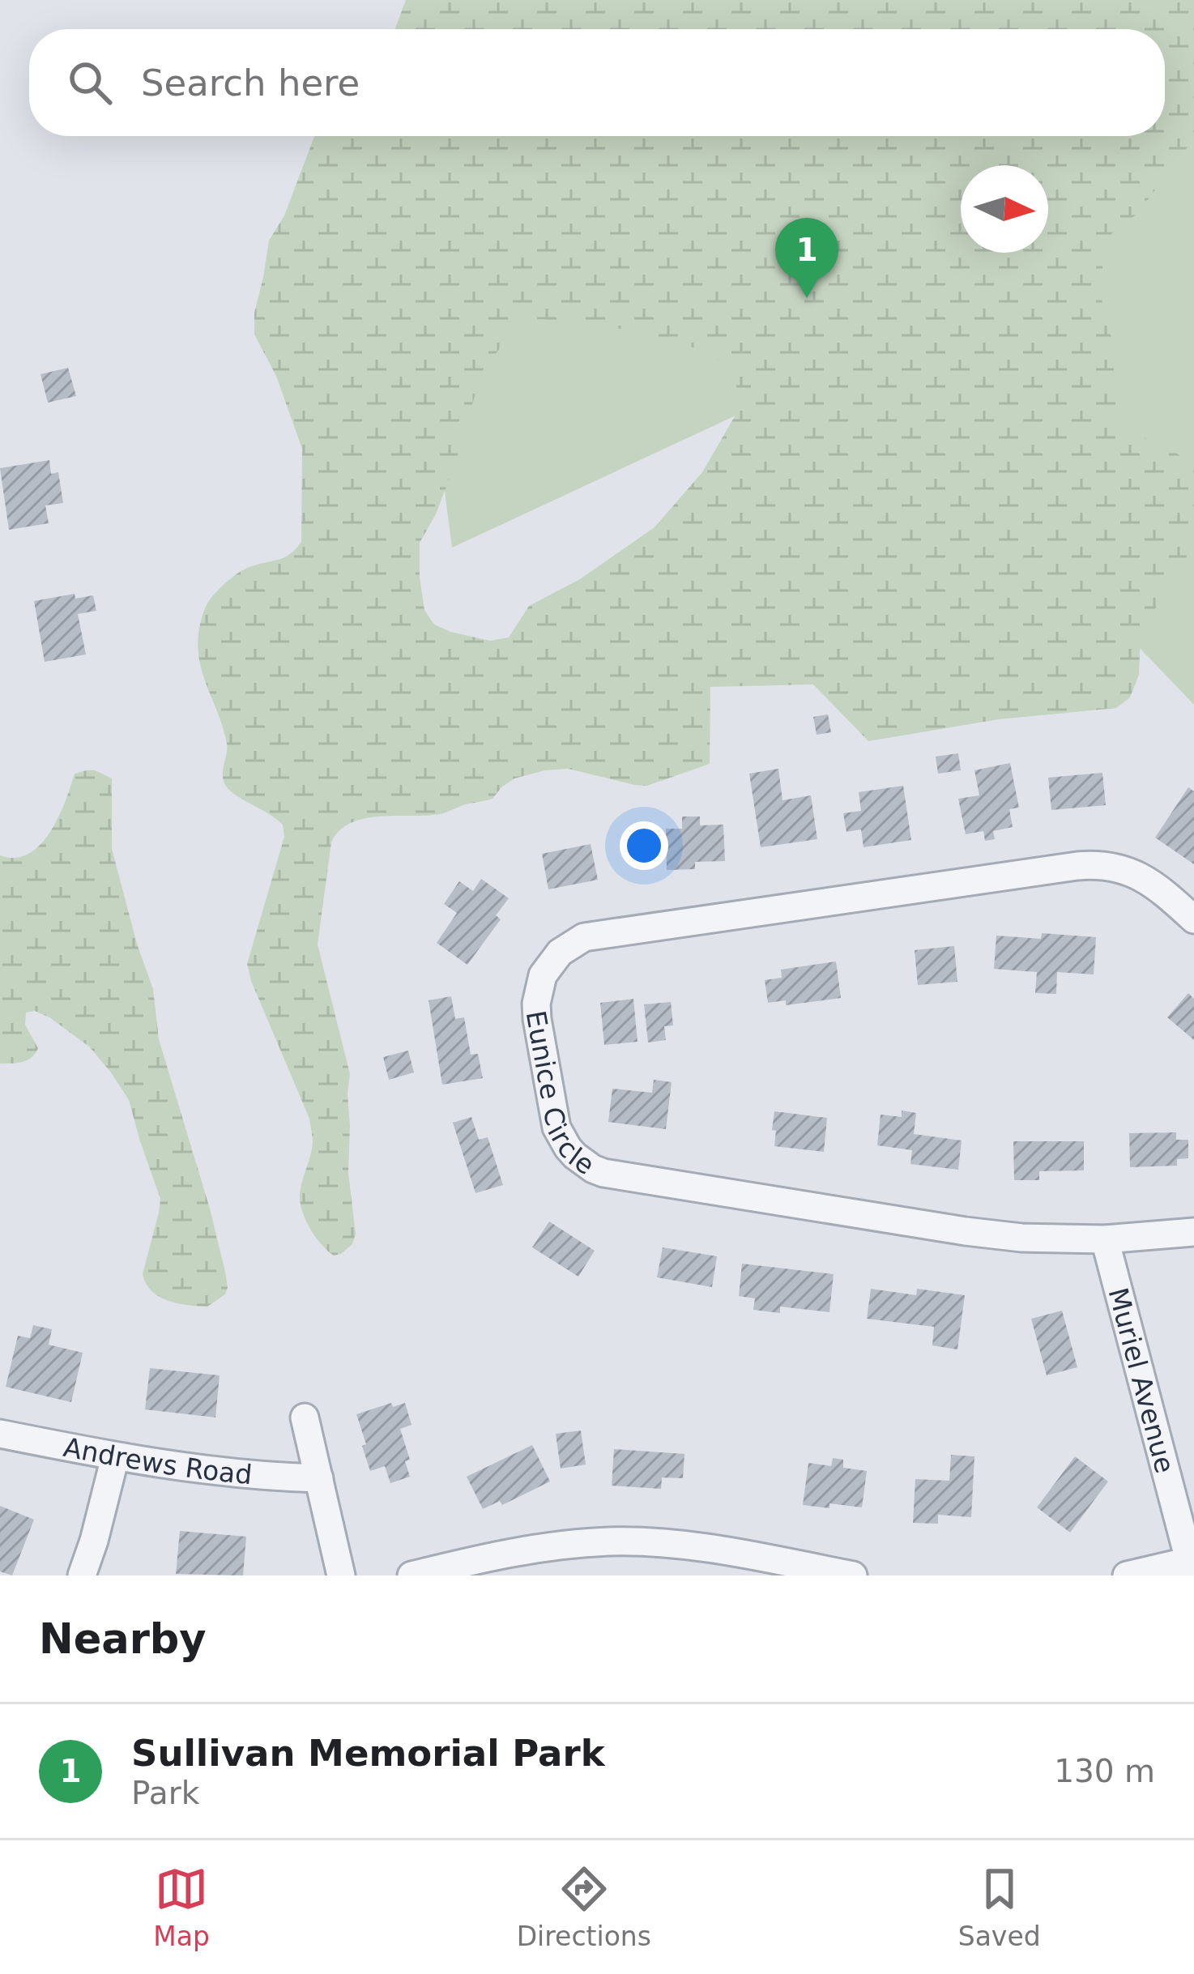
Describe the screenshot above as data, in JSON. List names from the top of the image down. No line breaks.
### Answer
{"streets":{"street":["Eunice Circle","Muriel Avenue","Andrews Road"]},"crossings":[["Eunice Circle","Muriel Avenue"]],"north":"right","page":{"search":"Search here","pins":"1","heading":"Nearby","list":[{"mark":"1","name":"Sullivan Memorial Park","note":"Park","value":"130 m"}],"nav":["Map","Directions","Saved"]}}
